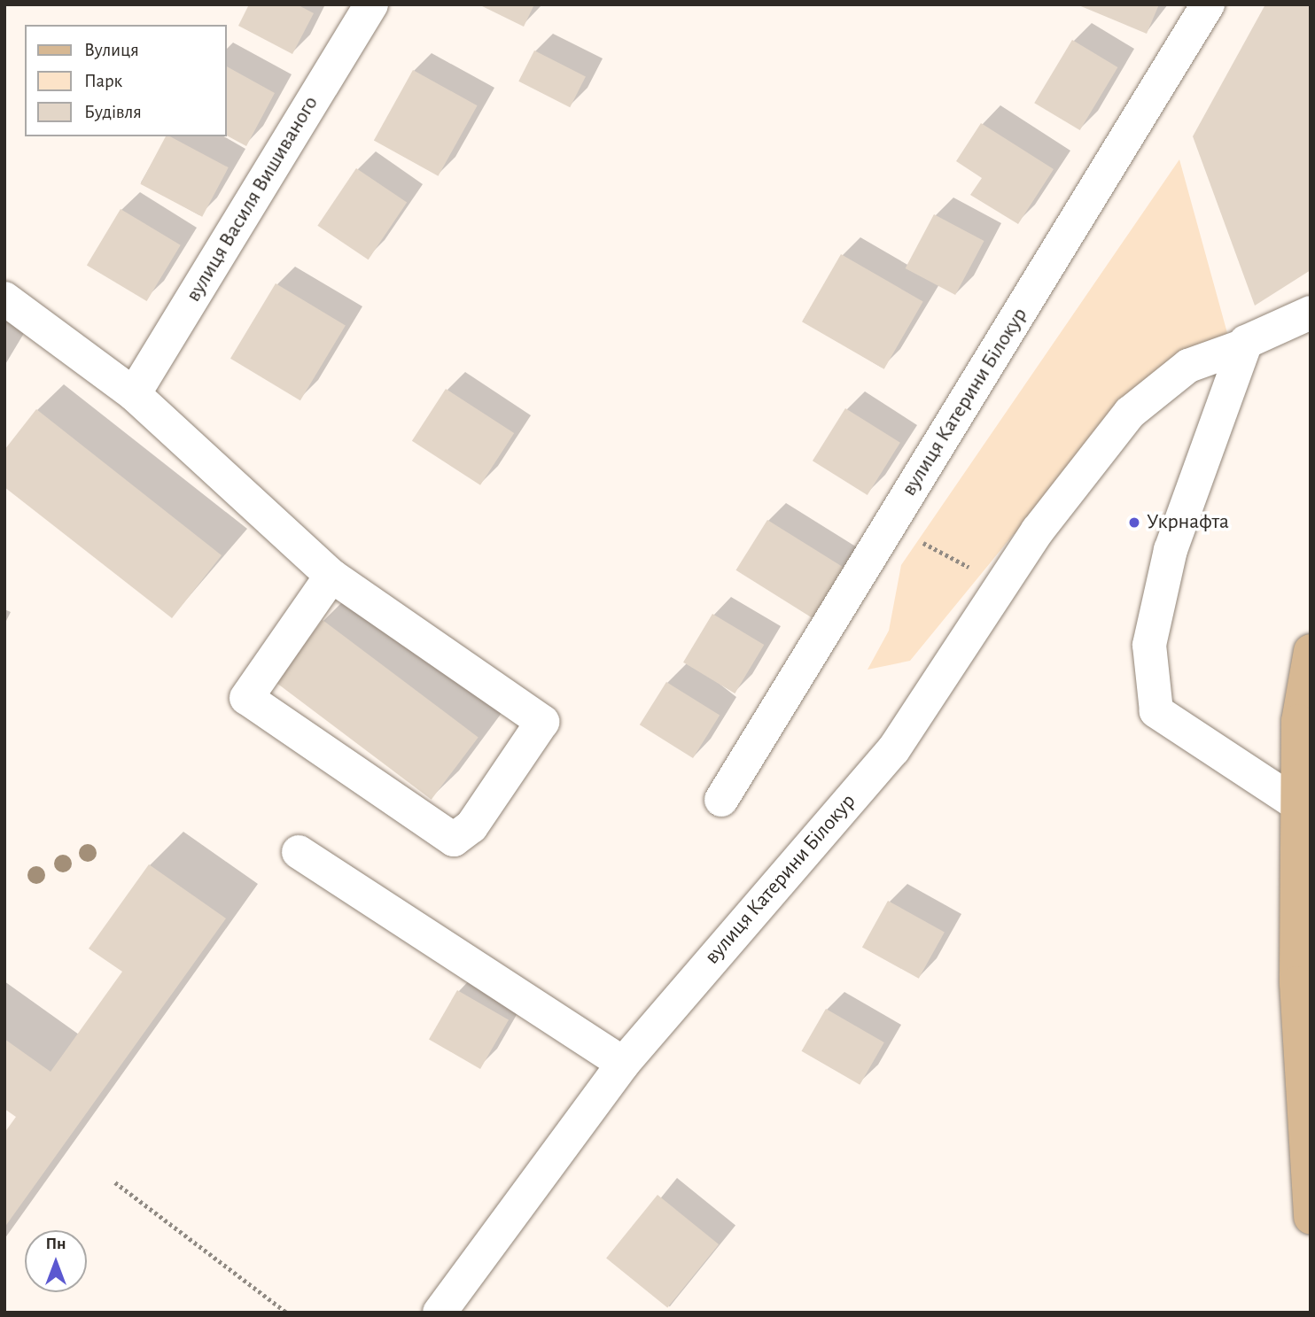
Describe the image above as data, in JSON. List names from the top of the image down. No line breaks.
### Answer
{"streets":{"street":["вулиця Василя Вишиваного","вулиця Катерини Білокур"]},"places":["Укрнафта"],"legend":["Вулиця","Парк","Будівля"],"north":"top"}
